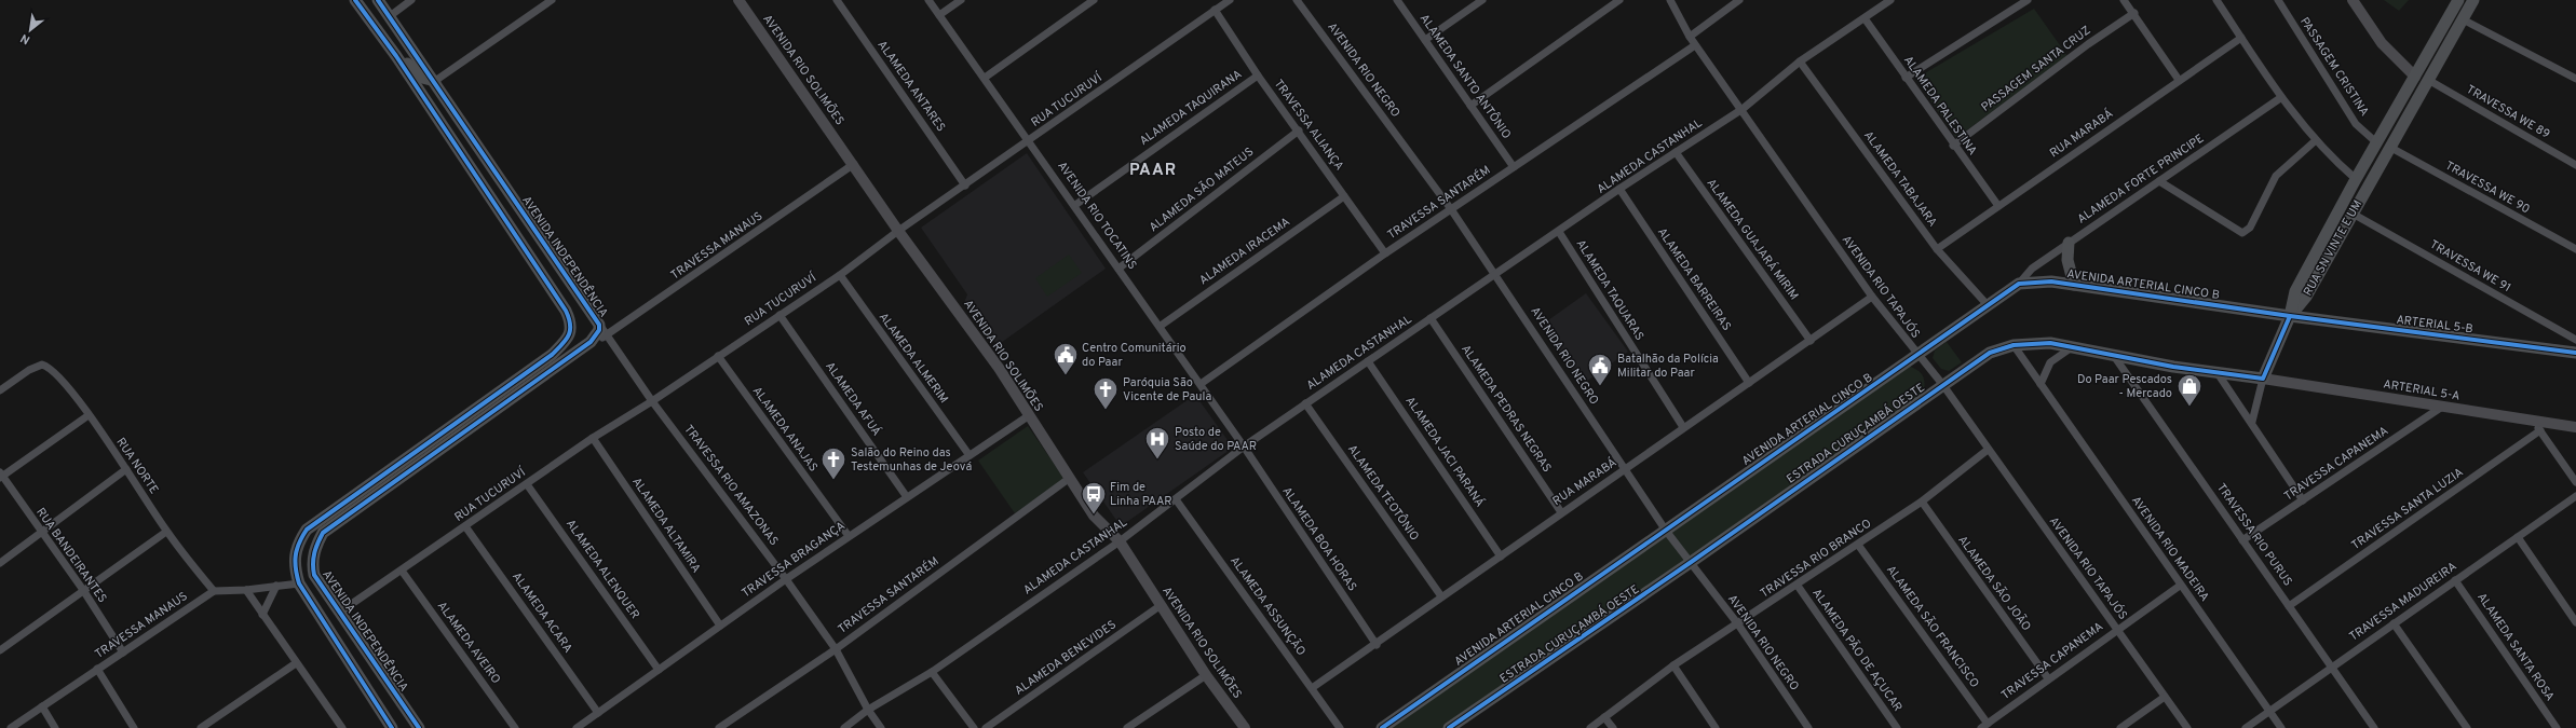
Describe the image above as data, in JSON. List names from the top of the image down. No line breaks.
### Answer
{"streets":{"main road":["AVENIDA RIO SOLIMÕES","RUA SN VINTE E UM","AVENIDA INDEPENDÊNCIA","AVENIDA ARTERIAL CINCO B","ARTERIAL 5-B","ARTERIAL 5-A","ESTRADA CURUÇAMBÁ OESTE"],"street":["PASSAGEM CRISTINA","PASSAGEM SANTA CRUZ","AVENIDA RIO NEGRO","ALAMEDA SANTO ANTÔNIO","ALAMEDA ANTARES","RUA TUCURUVÍ","ALAMEDA PALESTINA","ALAMEDA TAQUIRANA","TRAVESSA WE 89","TRAVESSA ALIANÇA","RUA MARABÁ","ALAMEDA CASTANHAL","ALAMEDA TABAJARA","ALAMEDA FORTE PRINCIPE","TRAVESSA WE 90","ALAMEDA SÃO MATEUS","TRAVESSA SANTARÉM","AVENIDA RIO TOCATINS","ALAMEDA GUAJARÁ MIRIM","TRAVESSA MANAUS","ALAMEDA IRACEMA","TRAVESSA WE 91","ALAMEDA BARREIRAS","AVENIDA RIO TAPAJÓS","ALAMEDA TAQUARAS","ALAMEDA ALMERIM","ALAMEDA AFUÁ","ALAMEDA PEDRAS NEGRAS","ALAMEDA ANAJAS","ALAMEDA JACI PARANÁ","TRAVESSA CAPANEMA","RUA NORTE","TRAVESSA RIO AMAZONAS","ALAMEDA TEOTÔNIO","TRAVESSA SANTA LUZIA","ALAMEDA ALTAMIRA","TRAVESSA RIO PURUS","ALAMEDA BOA HORAS","AVENIDA RIO MADEIRA","RUA BANDEIRANTES","TRAVESSA RIO BRANCO","TRAVESSA BRAGANÇA","ALAMEDA ALENQUER","ALAMEDA SÃO JOÃO","TRAVESSA MADUREIRA","ALAMEDA ASSUNÇÃO","ALAMEDA ACARA","ALAMEDA SÃO FRANCISCO","ALAMEDA AVEIRO","ALAMEDA SANTA ROSA","ALAMEDA PÃO DE AÇUCAR","ALAMEDA BENEVIDES"]},"crossings":[["PASSAGEM CRISTINA","RUA SN VINTE E UM"],["PASSAGEM SANTA CRUZ","ALAMEDA PALESTINA"],["AVENIDA RIO SOLIMÕES","RUA TUCURUVÍ"],["AVENIDA RIO SOLIMÕES","ALAMEDA CASTANHAL"],["AVENIDA RIO SOLIMÕES","TRAVESSA SANTARÉM"],["AVENIDA RIO SOLIMÕES","TRAVESSA MANAUS"],["AVENIDA RIO SOLIMÕES","TRAVESSA BRAGANÇA"],["AVENIDA RIO SOLIMÕES","ALAMEDA BENEVIDES"],["AVENIDA RIO NEGRO","RUA MARABÁ"],["AVENIDA RIO NEGRO","ALAMEDA CASTANHAL"],["AVENIDA RIO NEGRO","TRAVESSA SANTARÉM"],["AVENIDA RIO NEGRO","AVENIDA ARTERIAL CINCO B"],["AVENIDA RIO NEGRO","ESTRADA CURUÇAMBÁ OESTE"],["AVENIDA RIO NEGRO","TRAVESSA RIO BRANCO"],["ALAMEDA SANTO ANTÔNIO","TRAVESSA SANTARÉM"],["ALAMEDA ANTARES","RUA TUCURUVÍ"],["RUA TUCURUVÍ","TRAVESSA ALIANÇA"],["RUA TUCURUVÍ","AVENIDA RIO TOCATINS"],["RUA TUCURUVÍ","AVENIDA INDEPENDÊNCIA"],["RUA TUCURUVÍ","ALAMEDA ALMERIM"],["RUA TUCURUVÍ","ALAMEDA AFUÁ"],["RUA TUCURUVÍ","ALAMEDA ANAJAS"],["RUA TUCURUVÍ","TRAVESSA RIO AMAZONAS"],["RUA TUCURUVÍ","ALAMEDA ALTAMIRA"],["RUA TUCURUVÍ","ALAMEDA ALENQUER"],["RUA TUCURUVÍ","ALAMEDA ACARA"],["RUA TUCURUVÍ","ALAMEDA AVEIRO"],["ALAMEDA PALESTINA","RUA MARABÁ"],["ALAMEDA PALESTINA","ALAMEDA CASTANHAL"],["ALAMEDA TAQUIRANA","TRAVESSA ALIANÇA"],["ALAMEDA TAQUIRANA","AVENIDA RIO TOCATINS"],["TRAVESSA WE 89","RUA SN VINTE E UM"],["TRAVESSA ALIANÇA","ALAMEDA SÃO MATEUS"],["TRAVESSA ALIANÇA","TRAVESSA SANTARÉM"],["TRAVESSA ALIANÇA","ALAMEDA IRACEMA"],["RUA MARABÁ","ALAMEDA TABAJARA"],["RUA MARABÁ","ALAMEDA GUAJARÁ MIRIM"],["RUA MARABÁ","ALAMEDA BARREIRAS"],["RUA MARABÁ","AVENIDA RIO TAPAJÓS"],["RUA MARABÁ","ALAMEDA TAQUARAS"],["RUA MARABÁ","ALAMEDA PEDRAS NEGRAS"],["RUA MARABÁ","ALAMEDA JACI PARANÁ"],["RUA MARABÁ","ALAMEDA TEOTÔNIO"],["RUA MARABÁ","ALAMEDA BOA HORAS"],["RUA MARABÁ","ALAMEDA ASSUNÇÃO"],["ALAMEDA CASTANHAL","ALAMEDA TABAJARA"],["ALAMEDA CASTANHAL","AVENIDA RIO TOCATINS"],["ALAMEDA CASTANHAL","ALAMEDA GUAJARÁ MIRIM"],["ALAMEDA CASTANHAL","ALAMEDA BARREIRAS"],["ALAMEDA CASTANHAL","AVENIDA RIO TAPAJÓS"],["ALAMEDA CASTANHAL","ALAMEDA TAQUARAS"],["ALAMEDA CASTANHAL","ALAMEDA PEDRAS NEGRAS"],["ALAMEDA CASTANHAL","ALAMEDA JACI PARANÁ"],["ALAMEDA CASTANHAL","TRAVESSA RIO AMAZONAS"],["ALAMEDA CASTANHAL","ALAMEDA TEOTÔNIO"],["ALAMEDA CASTANHAL","ALAMEDA BOA HORAS"],["ALAMEDA CASTANHAL","ALAMEDA ASSUNÇÃO"],["ALAMEDA TABAJARA","AVENIDA ARTERIAL CINCO B"],["ALAMEDA FORTE PRINCIPE","AVENIDA ARTERIAL CINCO B"],["TRAVESSA WE 90","RUA SN VINTE E UM"],["ALAMEDA SÃO MATEUS","AVENIDA RIO TOCATINS"],["TRAVESSA SANTARÉM","AVENIDA RIO TOCATINS"],["TRAVESSA SANTARÉM","AVENIDA RIO TAPAJÓS"],["TRAVESSA SANTARÉM","TRAVESSA RIO AMAZONAS"],["AVENIDA RIO TOCATINS","ALAMEDA IRACEMA"],["AVENIDA RIO TOCATINS","ALAMEDA BOA HORAS"],["TRAVESSA MANAUS","AVENIDA INDEPENDÊNCIA"],["TRAVESSA MANAUS","RUA NORTE"],["TRAVESSA MANAUS","TRAVESSA RIO AMAZONAS"],["TRAVESSA MANAUS","RUA BANDEIRANTES"],["RUA SN VINTE E UM","TRAVESSA WE 91"],["RUA SN VINTE E UM","AVENIDA ARTERIAL CINCO B"],["RUA SN VINTE E UM","ARTERIAL 5-B"],["AVENIDA INDEPENDÊNCIA","TRAVESSA RIO AMAZONAS"],["AVENIDA ARTERIAL CINCO B","AVENIDA RIO TAPAJÓS"],["AVENIDA ARTERIAL CINCO B","ARTERIAL 5-B"],["AVENIDA RIO TAPAJÓS","ESTRADA CURUÇAMBÁ OESTE"],["AVENIDA RIO TAPAJÓS","TRAVESSA CAPANEMA"],["AVENIDA RIO TAPAJÓS","TRAVESSA RIO BRANCO"],["ALAMEDA ALMERIM","TRAVESSA BRAGANÇA"],["ARTERIAL 5-A","ESTRADA CURUÇAMBÁ OESTE"],["ARTERIAL 5-A","TRAVESSA CAPANEMA"],["ALAMEDA AFUÁ","TRAVESSA BRAGANÇA"],["ALAMEDA ANAJAS","TRAVESSA BRAGANÇA"],["ESTRADA CURUÇAMBÁ OESTE","TRAVESSA RIO PURUS"],["ESTRADA CURUÇAMBÁ OESTE","AVENIDA RIO MADEIRA"],["TRAVESSA CAPANEMA","TRAVESSA RIO PURUS"],["TRAVESSA CAPANEMA","AVENIDA RIO MADEIRA"],["TRAVESSA CAPANEMA","ALAMEDA SÃO JOÃO"],["TRAVESSA CAPANEMA","ALAMEDA SÃO FRANCISCO"],["TRAVESSA RIO AMAZONAS","TRAVESSA BRAGANÇA"],["TRAVESSA SANTA LUZIA","TRAVESSA RIO PURUS"],["ALAMEDA ALTAMIRA","TRAVESSA BRAGANÇA"],["TRAVESSA RIO PURUS","TRAVESSA MADUREIRA"],["AVENIDA RIO MADEIRA","TRAVESSA MADUREIRA"],["TRAVESSA RIO BRANCO","ALAMEDA SÃO JOÃO"],["TRAVESSA RIO BRANCO","ALAMEDA SÃO FRANCISCO"],["TRAVESSA RIO BRANCO","ALAMEDA PÃO DE AÇUCAR"],["TRAVESSA BRAGANÇA","ALAMEDA ALENQUER"],["TRAVESSA BRAGANÇA","ALAMEDA ACARA"],["TRAVESSA MADUREIRA","ALAMEDA SANTA ROSA"]],"districts":["PAAR"],"places":{"public building":["Centro Comunitário do Paar","Batalhão da Polícia Militar do Paar"],"shop":["Do Paar Pescados - Mercado"],"church":["Paróquia São Vicente de Paula","Salão do Reino das Testemunhas de Jeová"],"hospital":["Posto de Saúde do PAAR"],"bus stop":["Fim de Linha PAAR"]},"north":"bottom left"}
